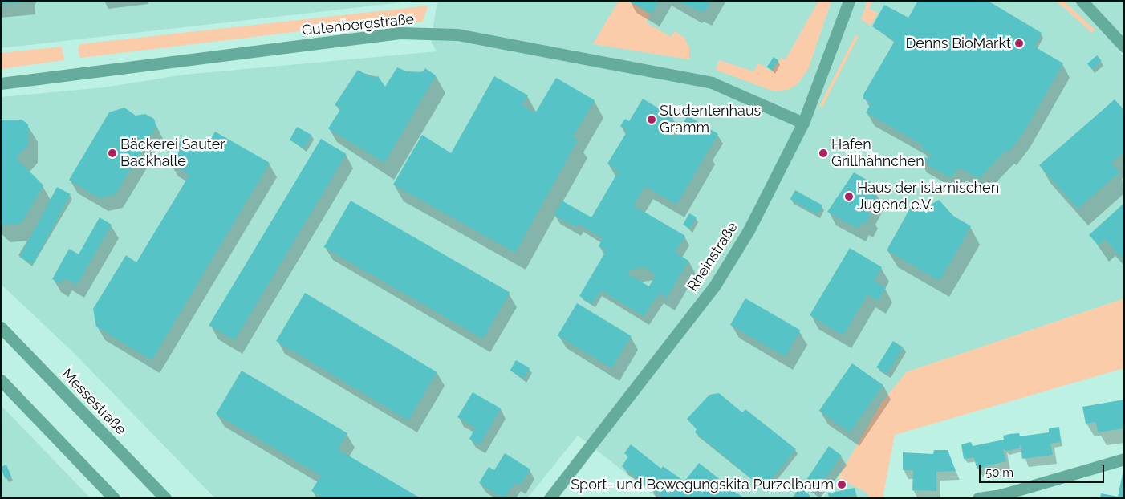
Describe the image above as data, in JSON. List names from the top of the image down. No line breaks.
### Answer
{"streets":{"street":["Gutenbergstraße","Rheinstraße","Messestraße"]},"crossings":[["Gutenbergstraße","Rheinstraße"]],"places":["Denns BioMarkt","Studentenhaus Gramm","Bäckerei Sauter Backhalle","Hafen Grillhähnchen","Haus der islamischen Jugend e.V.","Sport- und Bewegungskita Purzelbaum"],"scale_bar":"50 m"}
